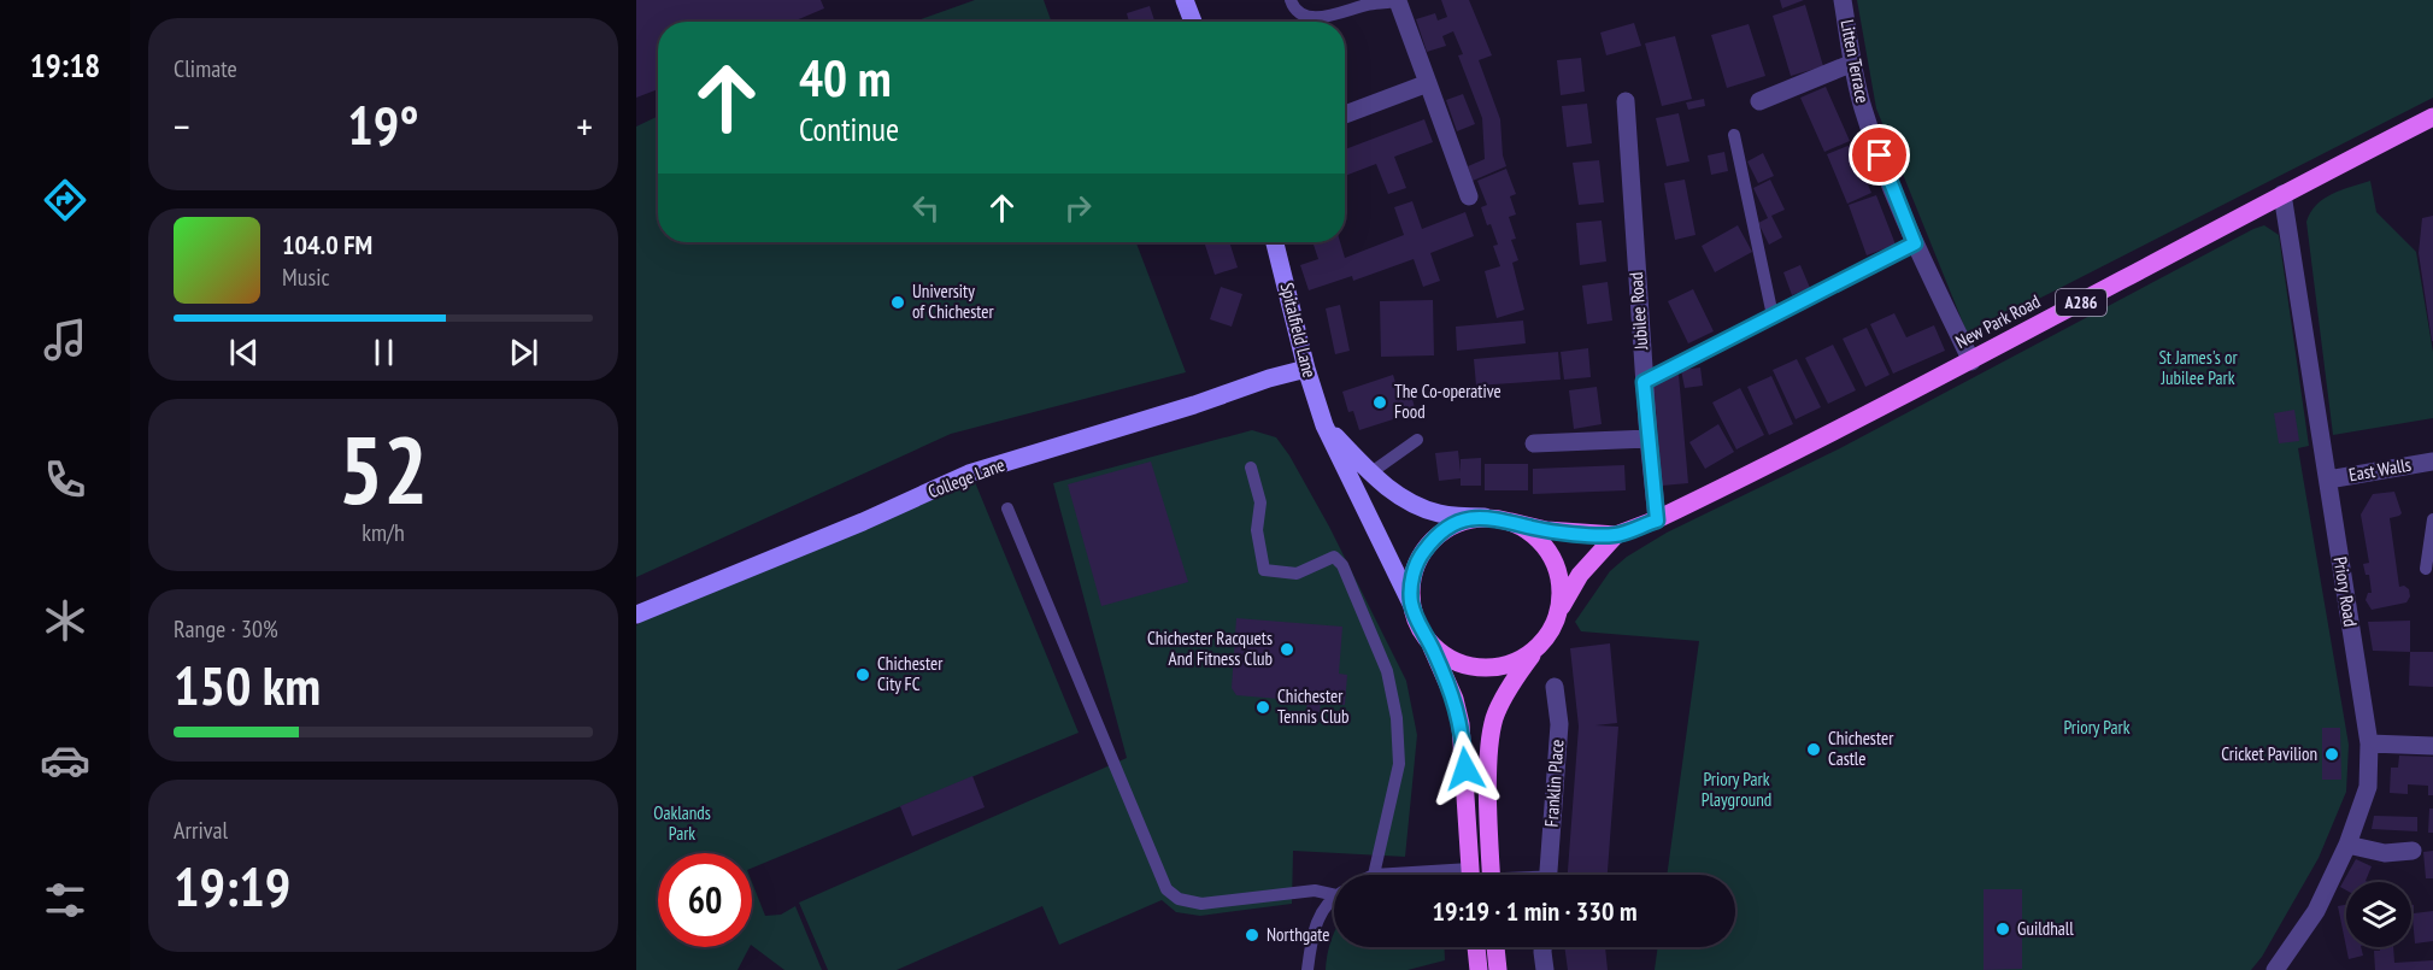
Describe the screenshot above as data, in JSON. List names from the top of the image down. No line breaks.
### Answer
{"streets":{"main road":["A286","New Park Road"],"street":["Litten Terrace","Jubilee Road","Spitalfield Lane","East Walls","College Lane","Priory Road","Franklin Place"]},"crossings":[["Litten Terrace","New Park Road"],["Jubilee Road","New Park Road"],["New Park Road","Spitalfield Lane"],["New Park Road","Priory Road"],["Spitalfield Lane","College Lane"],["East Walls","Priory Road"]],"parks":["St James's or Jubilee Park","Priory Park","Priory Park Playground","Oaklands Park"],"places":["University of Chichester","The Co-operative Food","Chichester Racquets And Fitness Club","Chichester City FC","Chichester Tennis Club","Chichester Castle","Cricket Pavilion","Guildhall","Northgate"],"page":{"tabs":"19:18","tile":["Climate",["52","km/h"],["Range · 30%","150 km"],["Arrival","19:19"]],"turn":["40 m","Continue"],"heat":["−","19°","+"],"song":["104.0 FM","Music"],"limit":"60","trip":"19:19 · 1 min · 330 m"}}
